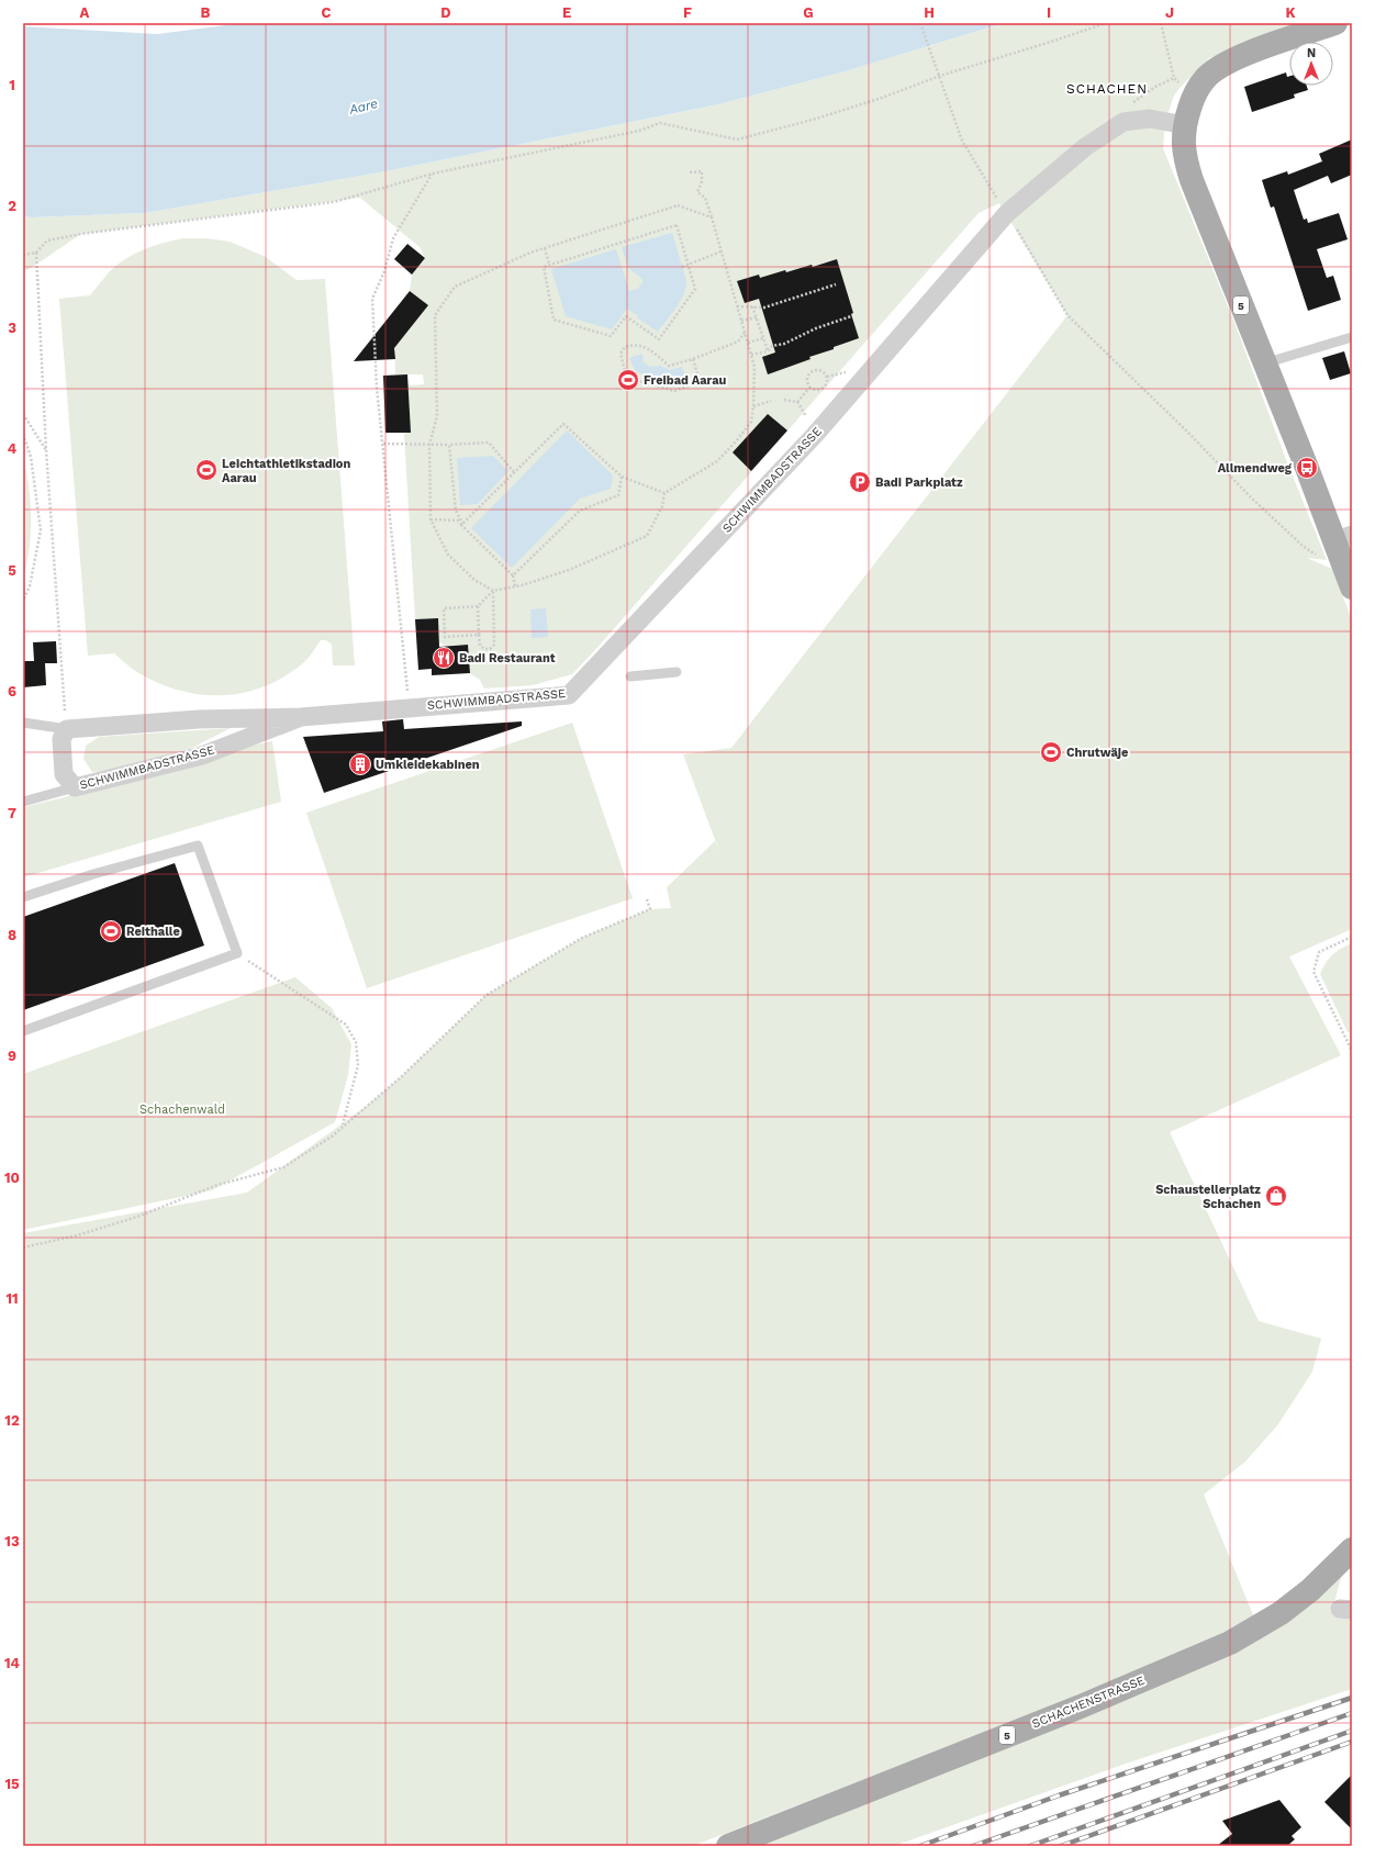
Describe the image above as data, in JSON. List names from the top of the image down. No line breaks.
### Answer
{"streets":{"main road":["5","SCHACHENSTRASSE"],"street":["SCHWIMMBADSTRASSE"]},"crossings":[["5","SCHWIMMBADSTRASSE"]],"districts":["SCHACHEN"],"water":["Aare"],"parks":["Schachenwald"],"places":{"sports":["Freibad Aarau","Leichtathletikstadion Aarau","Chrutwäje","Reithalle"],"bus stop":["Allmendweg"],"parking":["Badi Parkplatz"],"restaurant":["Badi Restaurant"],"building":["Umkleidekabinen"],"shop":["Schaustellerplatz Schachen"]},"north":"top","grid":{"columns":["A","B","C","D","E","F","G","H","I","J","K"],"rows":["1","2","3","4","5","6","7","8","9","10","11","12","13","14","15"]}}
